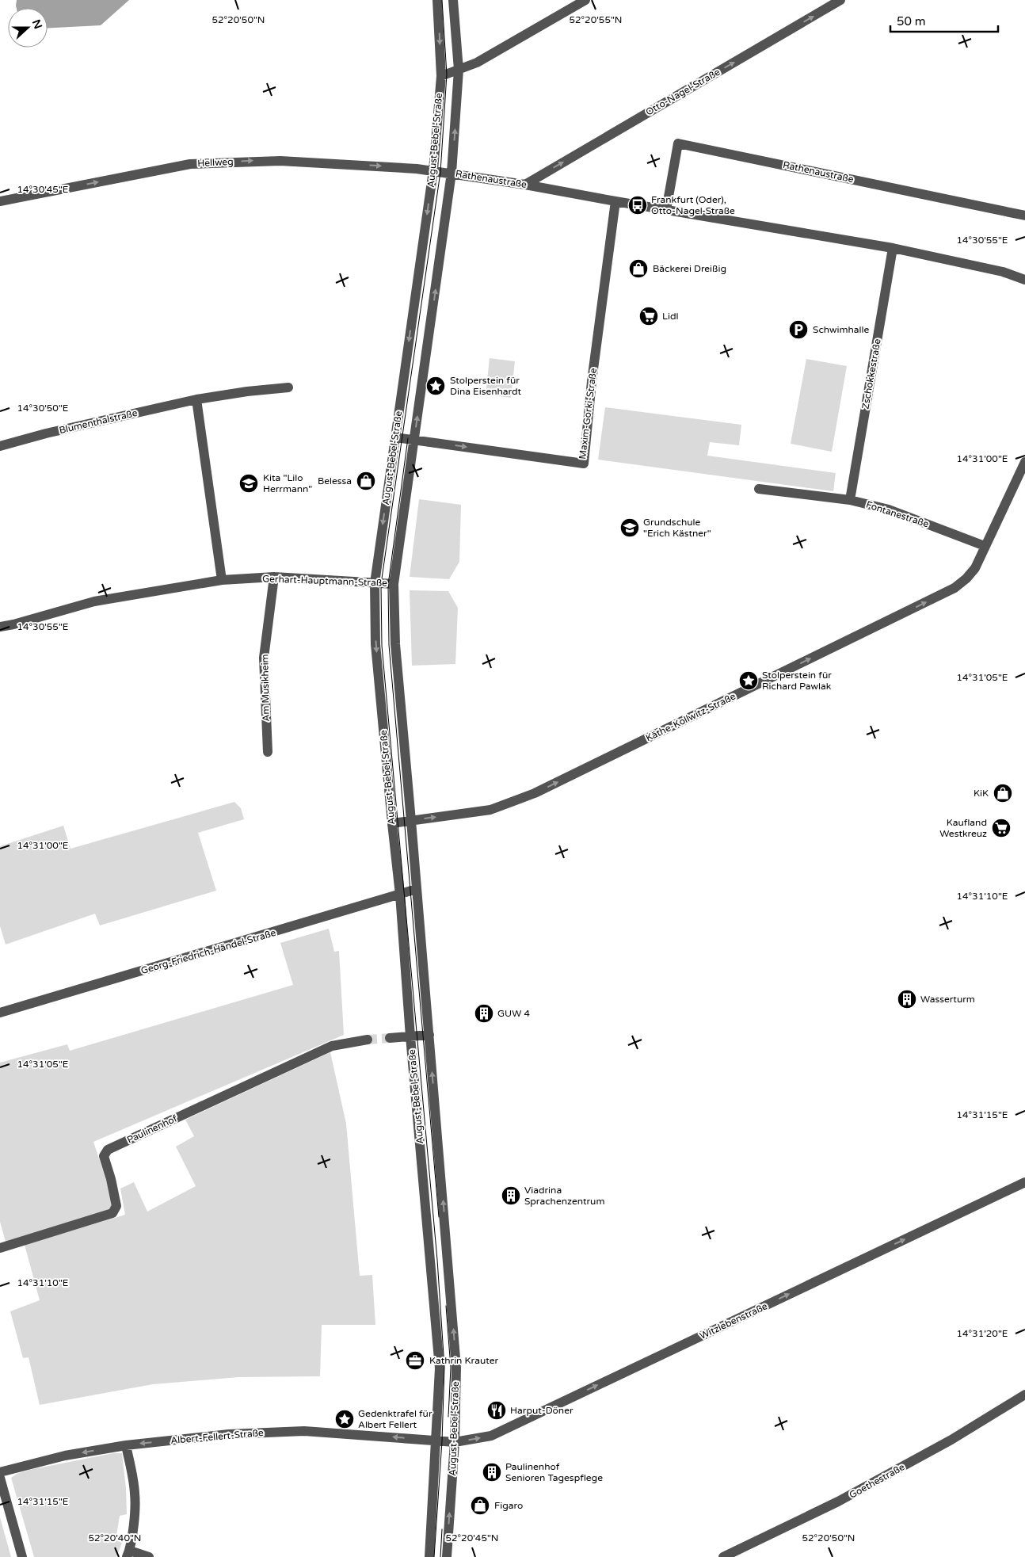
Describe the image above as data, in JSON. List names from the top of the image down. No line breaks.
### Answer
{"streets":{"street":["Otto-Nagel-Straße","August-Bebel-Straße","Hellweg","Rathenaustraße","Zschokkestraße","Maxim-Gorki-Straße","Blumenthalstraße","Fontanestraße","Gerhart-Hauptmann-Straße","Am Musikheim","Käthe-Kollwitz-Straße","Georg-Friedrich-Händel-Straße","Paulinenhof","Witzlebenstraße","Albert-Fellert-Straße","Goethestraße"]},"crossings":[["Otto-Nagel-Straße","Rathenaustraße"],["August-Bebel-Straße","Hellweg"],["August-Bebel-Straße","Rathenaustraße"],["August-Bebel-Straße","Maxim-Gorki-Straße"],["August-Bebel-Straße","Gerhart-Hauptmann-Straße"],["August-Bebel-Straße","Käthe-Kollwitz-Straße"],["August-Bebel-Straße","Georg-Friedrich-Händel-Straße"],["August-Bebel-Straße","Witzlebenstraße"],["August-Bebel-Straße","Albert-Fellert-Straße"],["Hellweg","Rathenaustraße"],["Rathenaustraße","Zschokkestraße"],["Rathenaustraße","Maxim-Gorki-Straße"],["Zschokkestraße","Fontanestraße"],["Fontanestraße","Käthe-Kollwitz-Straße"],["Gerhart-Hauptmann-Straße","Am Musikheim"],["Witzlebenstraße","Albert-Fellert-Straße"]],"one_way":["Otto-Nagel-Straße","Hellweg","Käthe-Kollwitz-Straße","Witzlebenstraße","Albert-Fellert-Straße"],"places":{"bus stop":["Frankfurt (Oder), Otto-Nagel-Straße"],"shop":["Bäckerei Dreißig","Belessa","KiK","Figaro"],"supermarket":["Lidl","Kaufland Westkreuz"],"parking":["Schwimhalle"],"place":["Stolperstein für Dina Eisenhardt","Stolperstein für Richard Pawlak","Gedenktrafel für Albert Fellert"],"school or university":["Kita \"Lilo Herrmann\"","Grundschule \"Erich Kästner\""],"building":["Wasserturm","GUW 4","Viadrina Sprachenzentrum","Paulinenhof Senioren Tagespflege"],"office":["Kathrin Krauter"],"restaurant":["Harput-Döner"]},"scale_bar":"50 m","north":"right","coordinates":["52°20'50\"N","52°20'55\"N","14°30'45\"E","14°30'55\"E","14°30'50\"E","14°31'00\"E","14°31'05\"E","14°31'10\"E","14°31'15\"E","14°31'20\"E","52°20'40\"N","52°20'45\"N"]}
